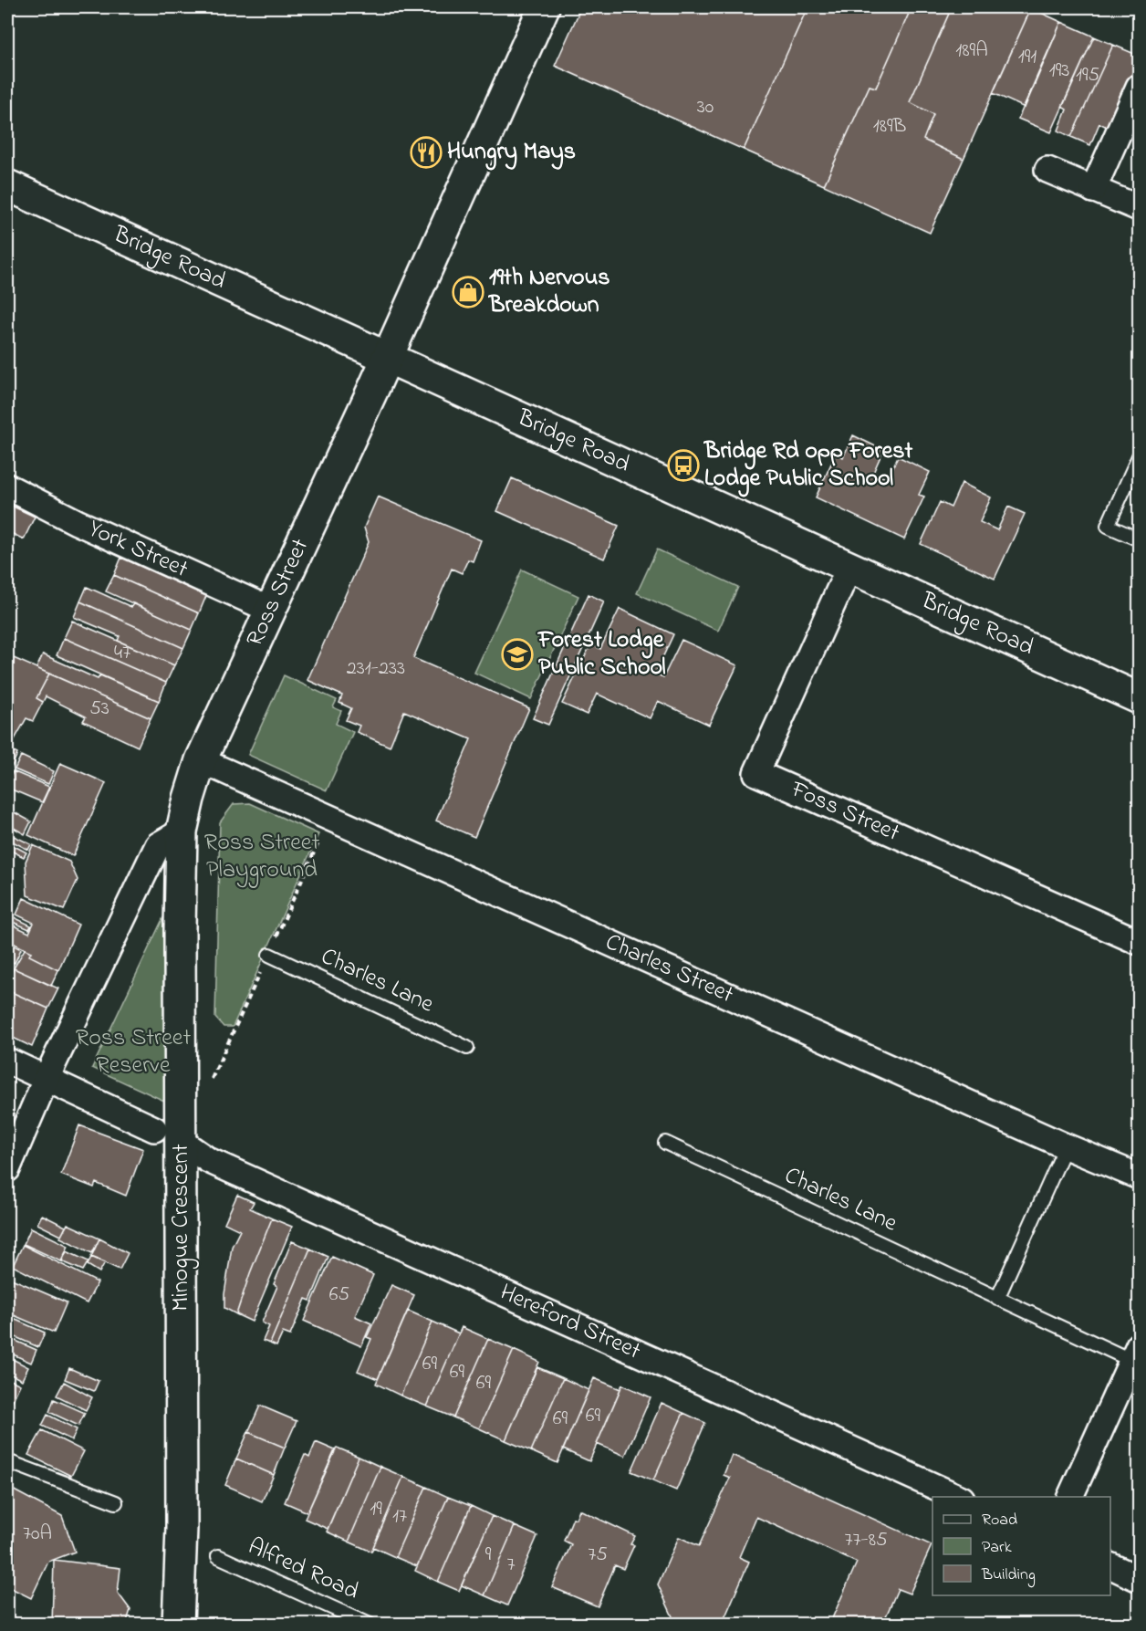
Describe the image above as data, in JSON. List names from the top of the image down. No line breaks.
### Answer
{"streets":{"main road":["Bridge Road","Ross Street","Minogue Crescent"],"street":["York Street","Foss Street","Charles Street","Hereford Street"],"lane":["Charles Lane","Alfred Road"]},"crossings":[["Bridge Road","Ross Street"],["Bridge Road","Foss Street"],["York Street","Ross Street"],["Ross Street","Charles Street"],["Ross Street","Minogue Crescent"],["Minogue Crescent","Hereford Street"]],"parks":["Ross Street Playground","Ross Street Reserve"],"places":{"restaurant":["Hungry Mays"],"shop":["19th Nervous Breakdown"],"bus stop":["Bridge Rd opp Forest Lodge Public School"],"school or university":["Forest Lodge Public School"]},"house_numbers":["189A","191","193","195","30","189B","47","231-233","53","65","69","69","69","69","69","19","17","70A","77-85","9","75","7"],"legend":["Road","Park","Building"]}
